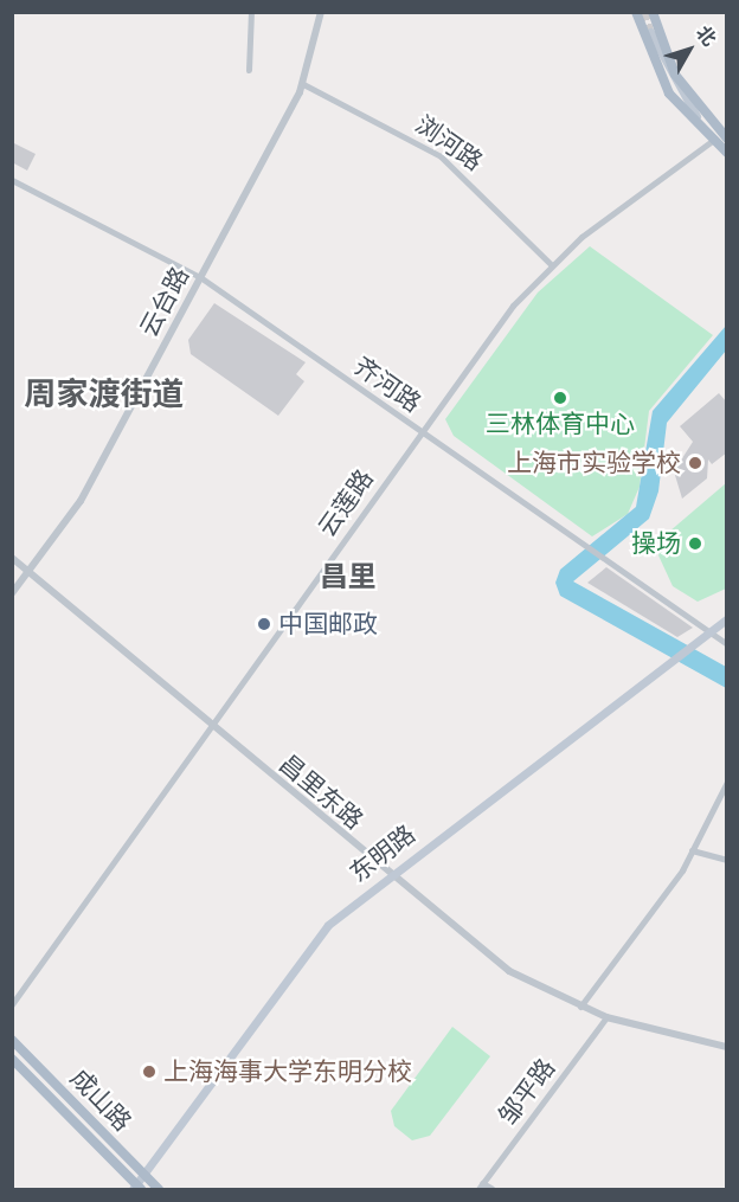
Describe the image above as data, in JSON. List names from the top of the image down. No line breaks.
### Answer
{"streets":{"main road":["东明路","成山路"],"street":["浏河路","云台路","齐河路","云莲路","昌里东路","邹平路"]},"crossings":[["浏河路","云台路"],["浏河路","云莲路"],["云台路","齐河路"],["云台路","昌里东路"],["齐河路","云莲路"],["齐河路","东明路"],["云莲路","昌里东路"],["昌里东路","东明路"],["昌里东路","邹平路"],["东明路","成山路"]],"districts":["周家渡街道","昌里"],"places":["三林体育中心","上海市实验学校","操场","中国邮政","上海海事大学东明分校"],"north":"top right"}
